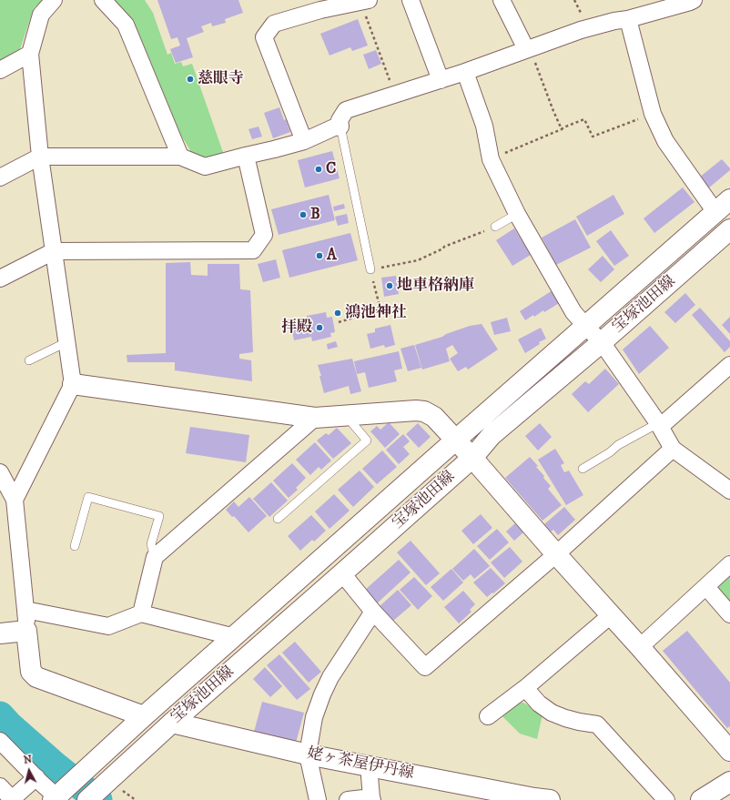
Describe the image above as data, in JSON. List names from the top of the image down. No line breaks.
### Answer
{"streets":{"street":["宝塚池田線","姥ヶ茶屋伊丹線"]},"crossings":[["宝塚池田線","姥ヶ茶屋伊丹線"]],"places":["慈眼寺","C","B","A","地車格納庫","鴻池神社","拝殿"],"north":"top"}
